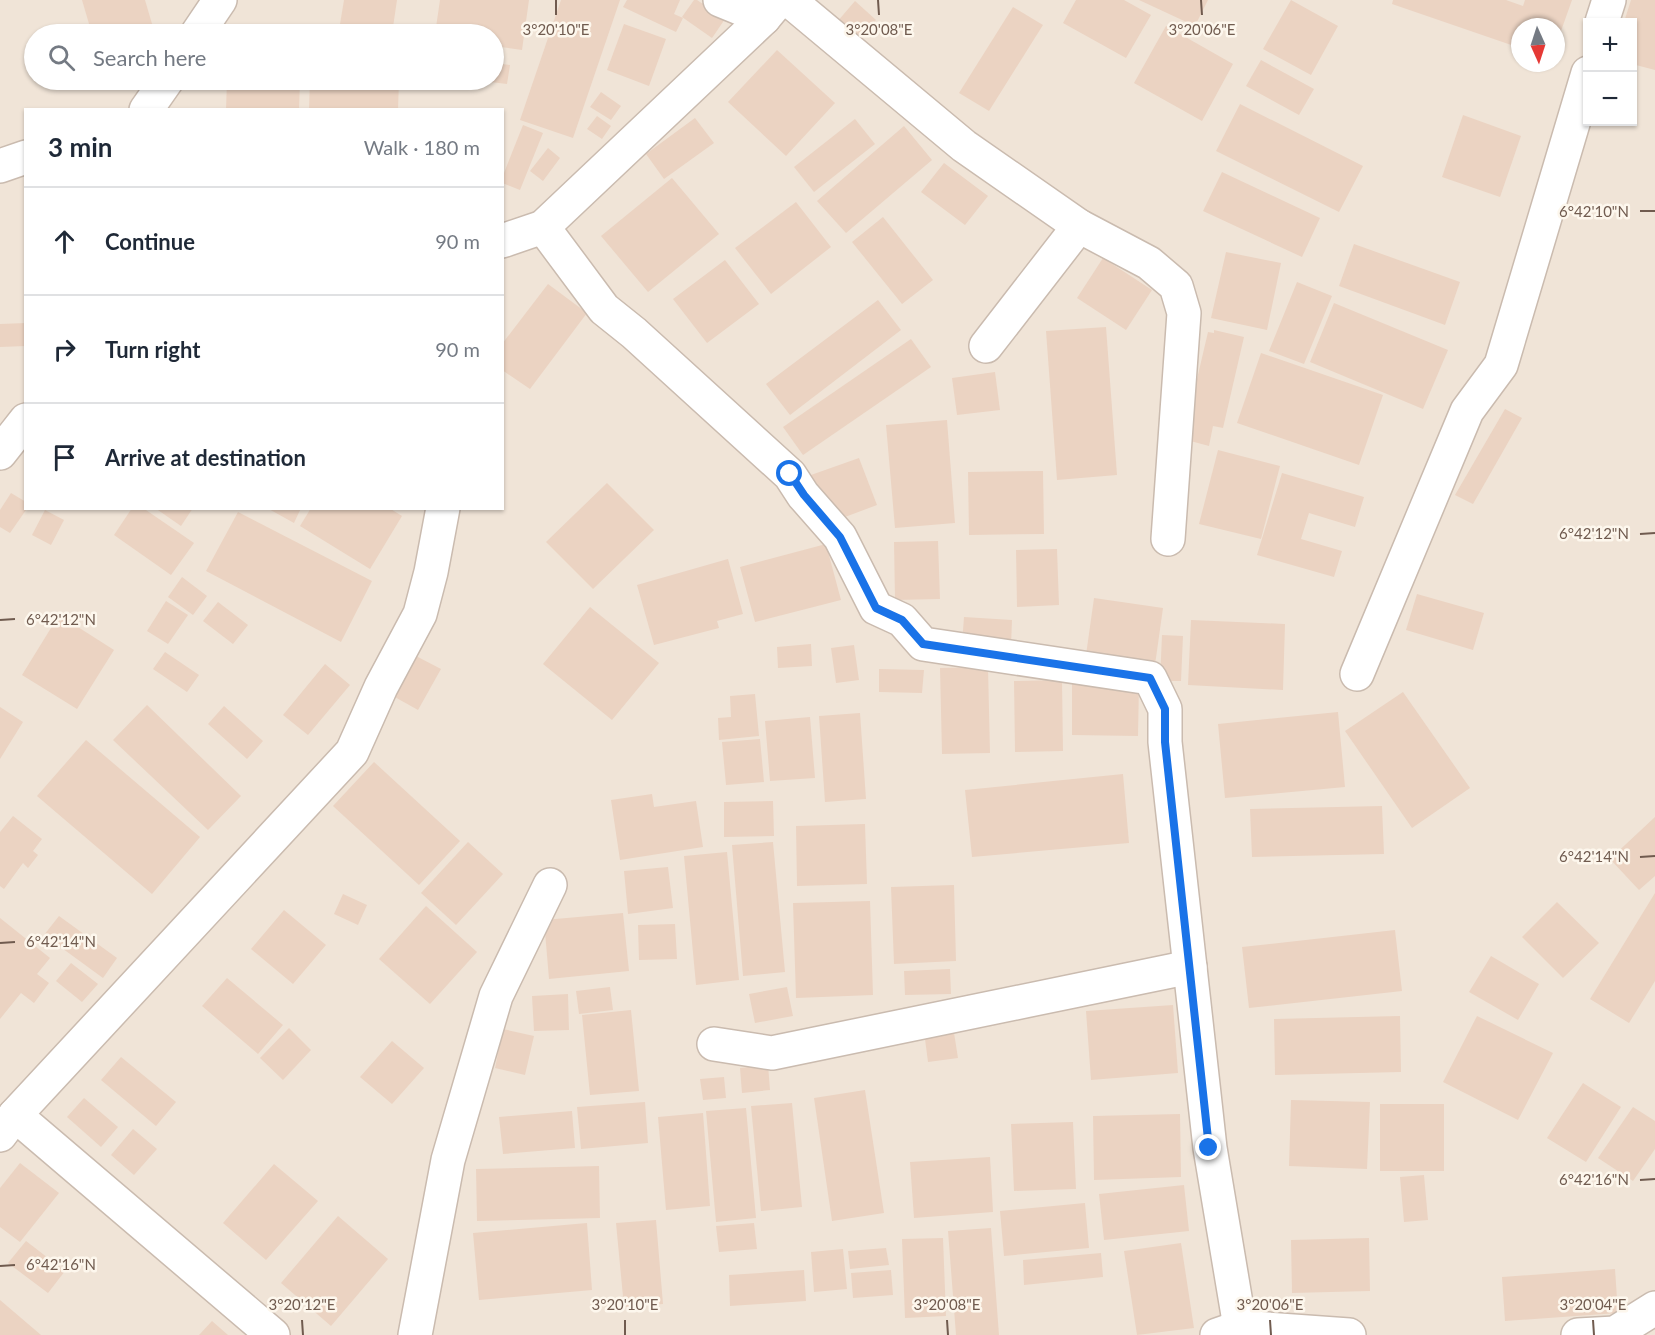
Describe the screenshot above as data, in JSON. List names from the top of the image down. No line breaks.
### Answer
{"north":"bottom","page":{"map_buttons":["+","−"],"search":"Search here","heading":["3 min","Walk · 180 m"],"list":[["Continue","90 m"],["Turn right","90 m"],"Arrive at destination"]},"coordinates":["3°20'10\"E","3°20'08\"E","3°20'06\"E","6°42'10\"N","6°42'12\"N","6°42'14\"N","6°42'16\"N","3°20'12\"E","3°20'04\"E"]}
